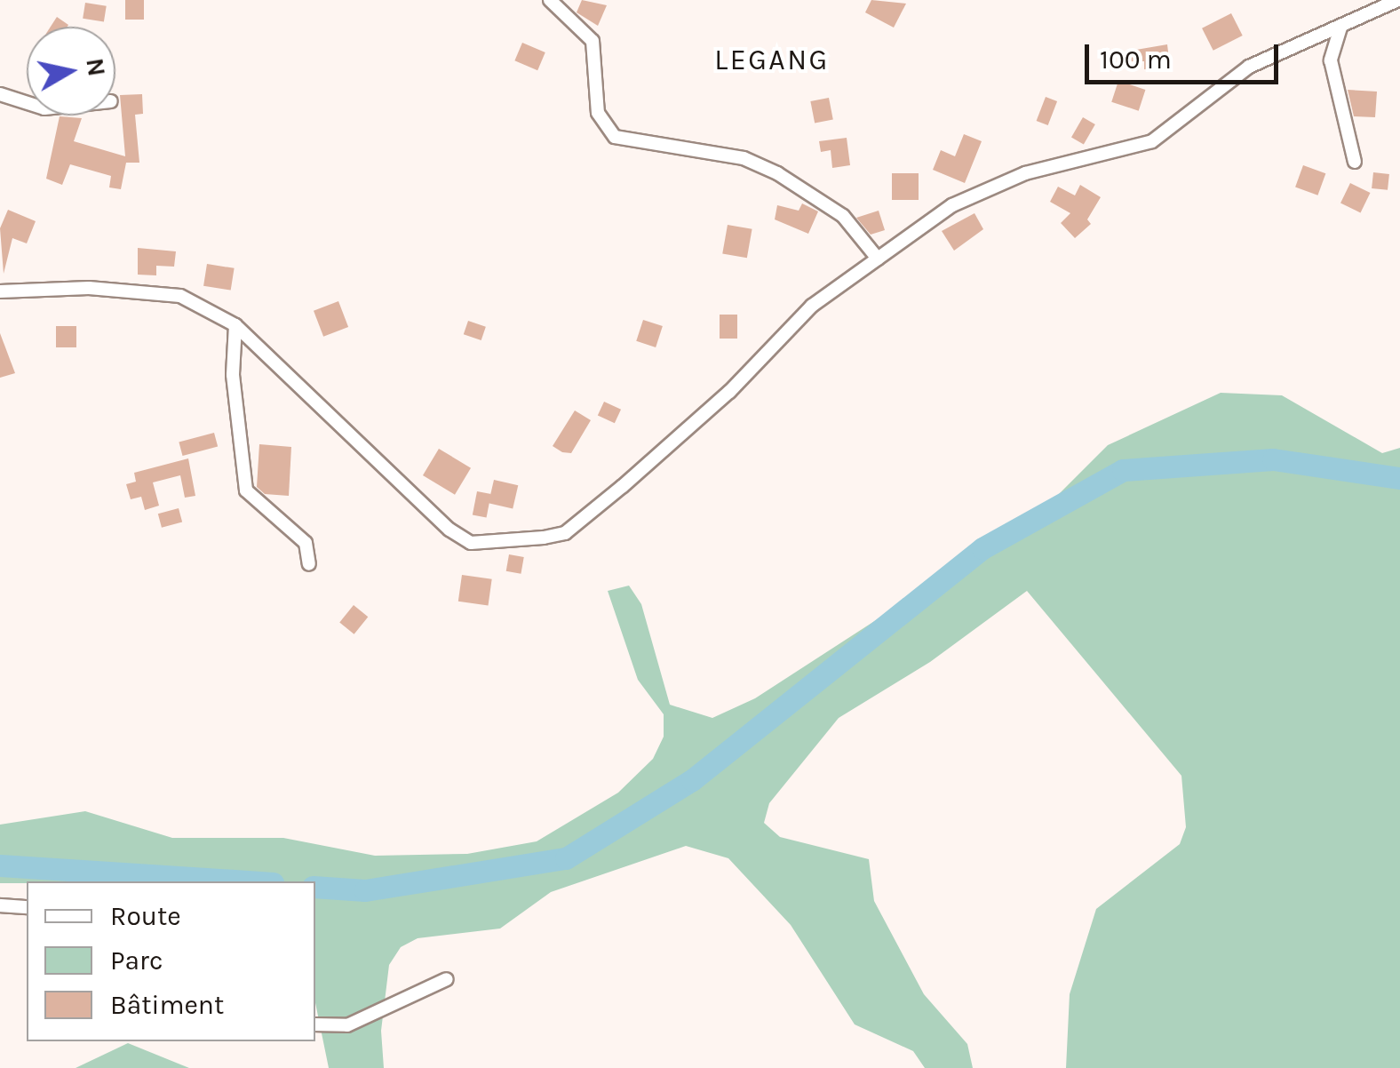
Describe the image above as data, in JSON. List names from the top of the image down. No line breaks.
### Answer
{"districts":["LEGANG"],"legend":["Route","Parc","Bâtiment"],"scale_bar":"100 m","north":"right"}
